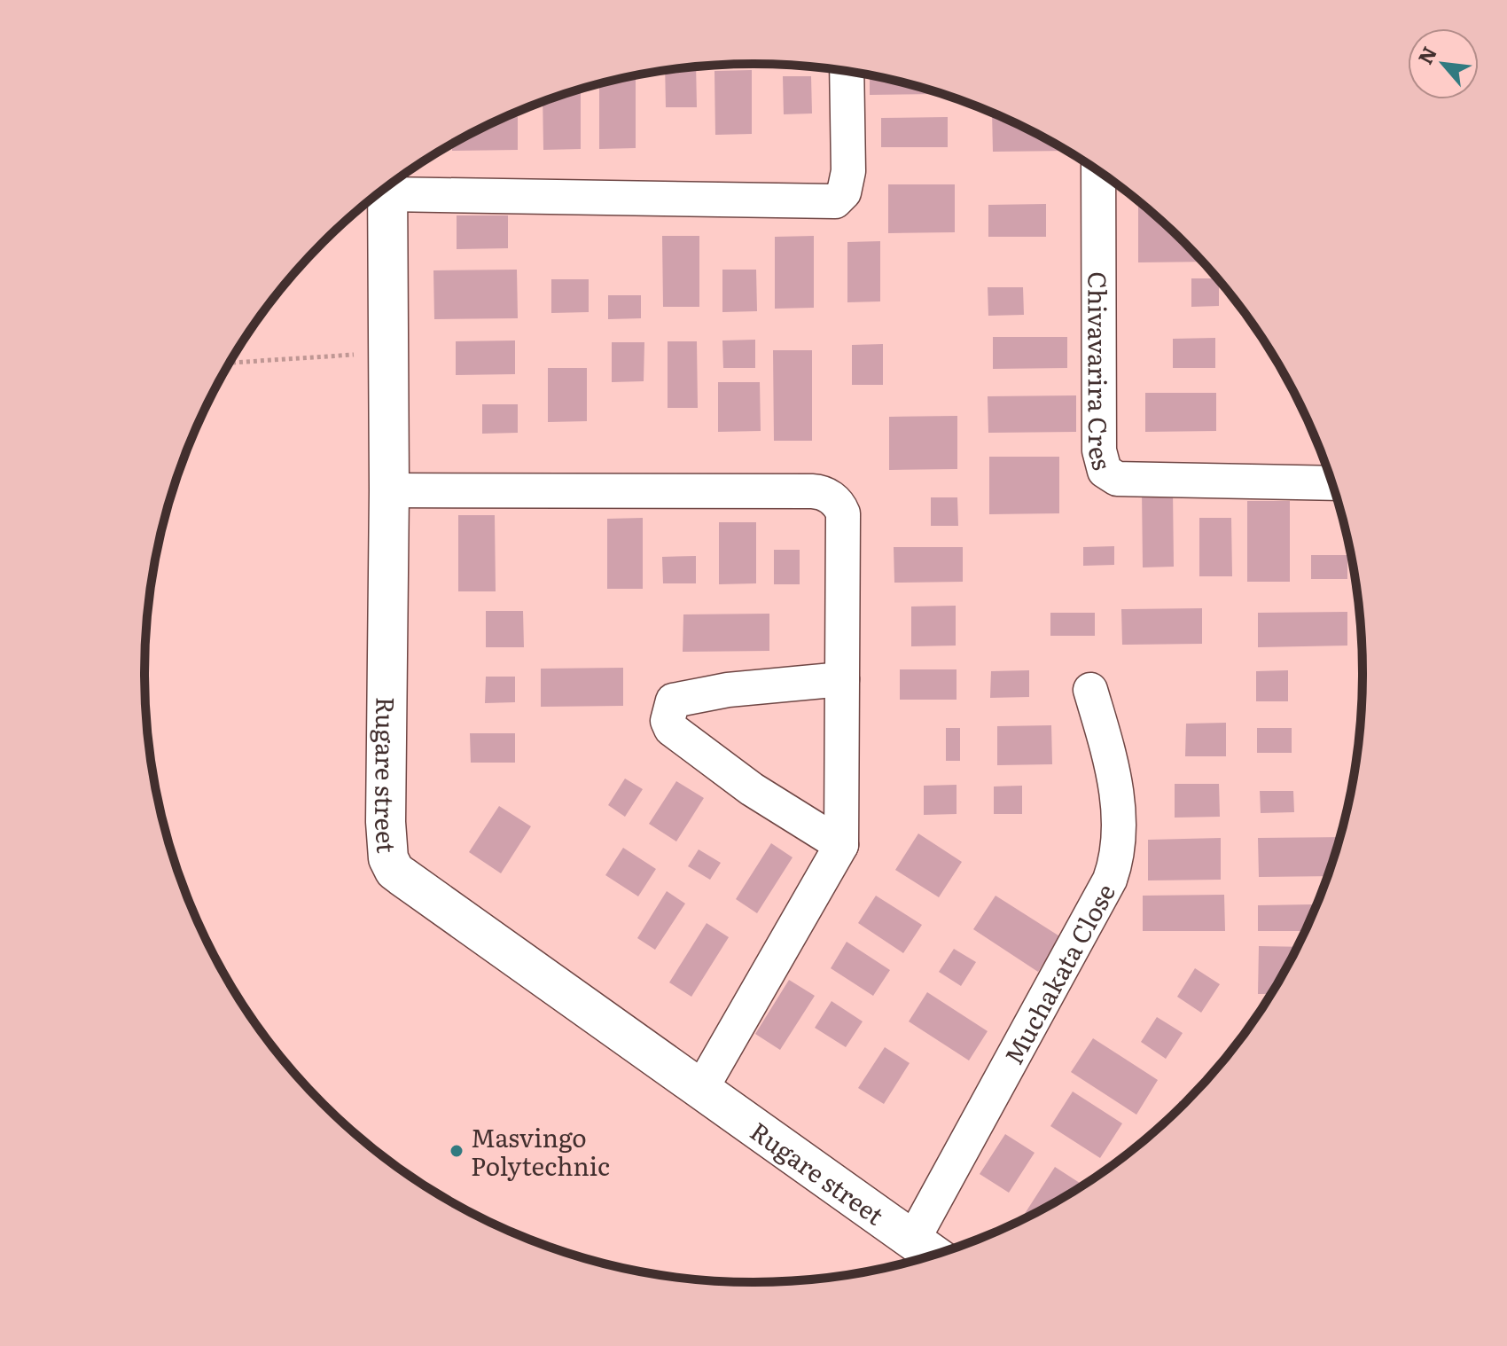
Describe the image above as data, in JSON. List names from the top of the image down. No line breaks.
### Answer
{"streets":{"street":["Chivavarira Cres","Rugare street","Muchakata Close"]},"crossings":[["Rugare street","Muchakata Close"]],"places":["Masvingo Polytechnic"],"north":"top left"}
